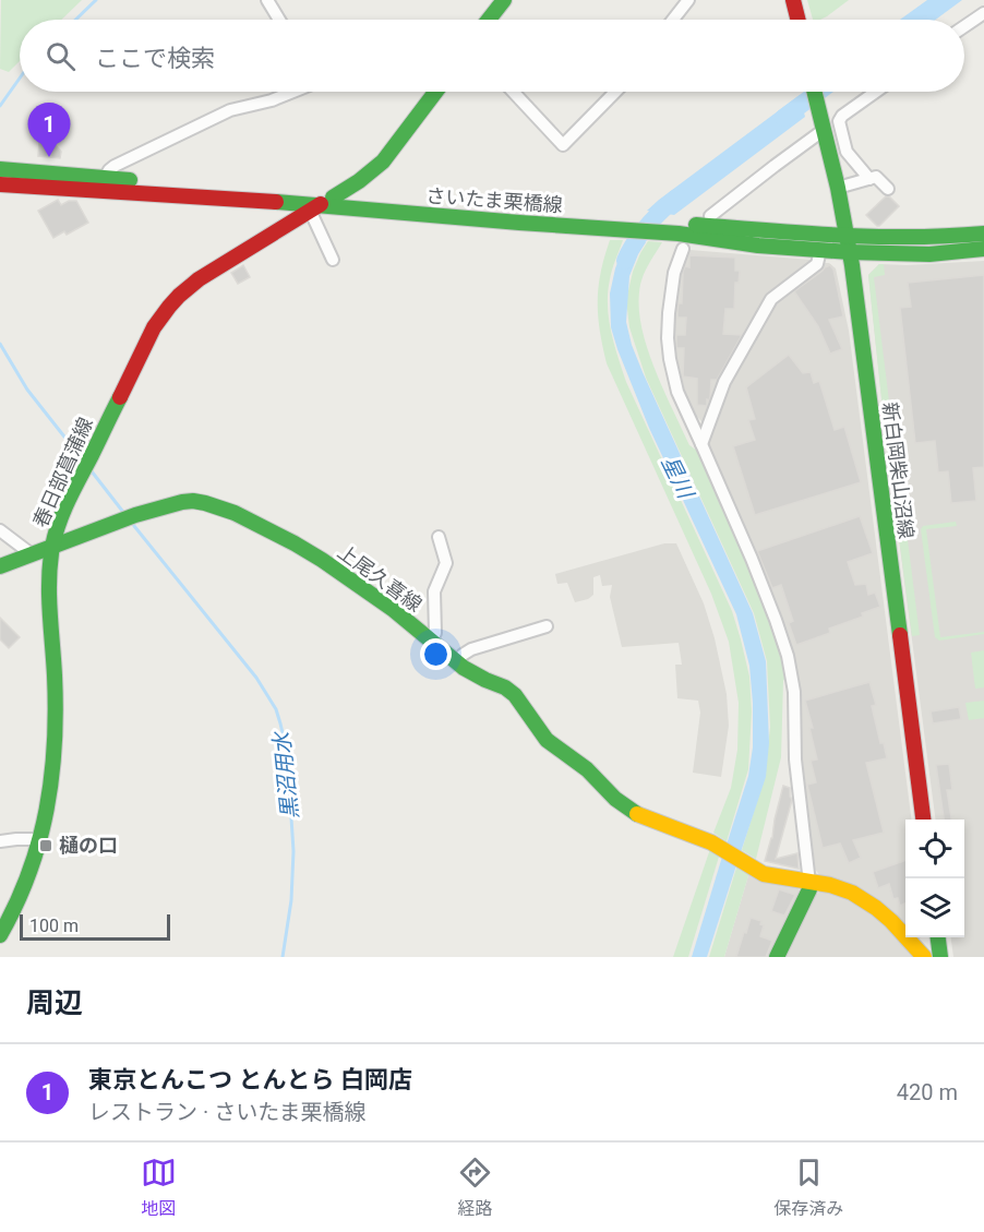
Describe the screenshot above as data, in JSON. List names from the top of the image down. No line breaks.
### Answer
{"streets":{"main road":["さいたま栗橋線","新白岡柴山沼線","春日部菖蒲線","上尾久喜線"]},"crossings":[["さいたま栗橋線","新白岡柴山沼線"],["さいたま栗橋線","春日部菖蒲線"],["春日部菖蒲線","上尾久喜線"]],"water":["星川","黒沼用水"],"places":{"transit":["樋の口"]},"scale_bar":"100 m","page":{"search":"ここで検索","pins":"1","scale":"100 m","heading":"周辺","list":[{"mark":"1","name":"東京とんこつ とんとら 白岡店","note":"レストラン · さいたま栗橋線","value":"420 m"}],"nav":["地図","経路","保存済み"]}}
